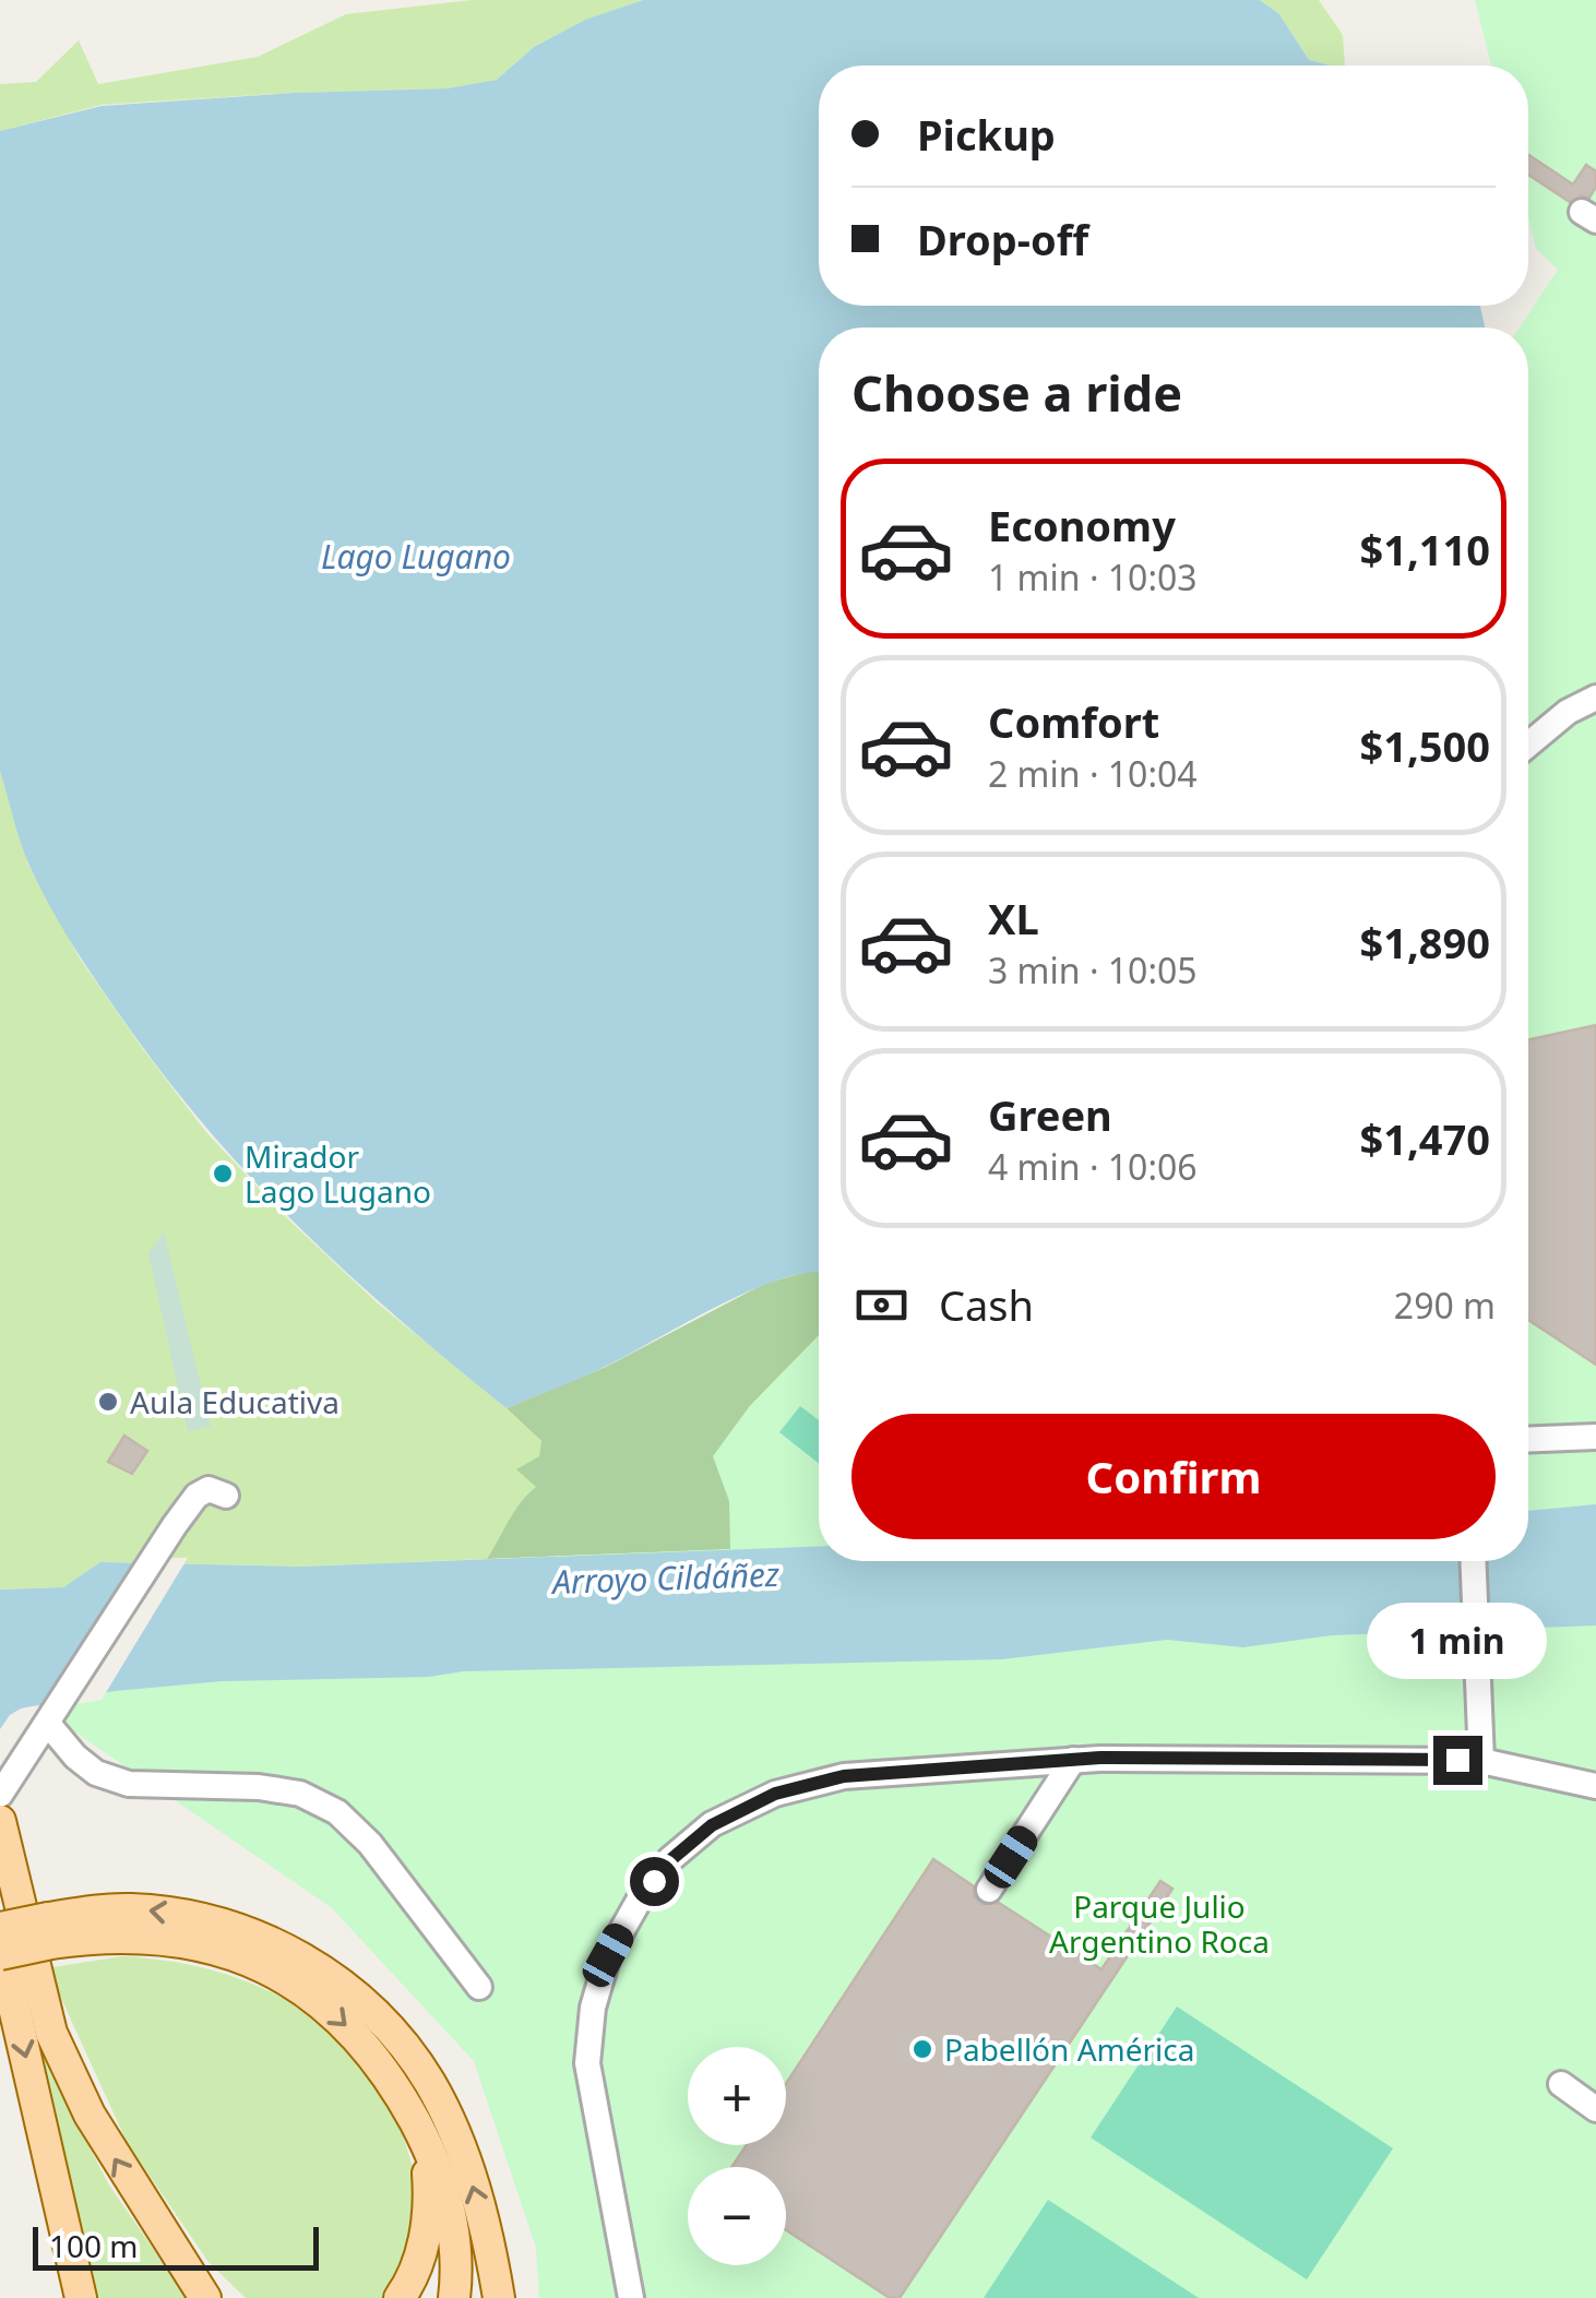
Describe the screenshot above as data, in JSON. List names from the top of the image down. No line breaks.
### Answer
{"water":["Lago Lugano","Arroyo Cildáñez"],"parks":["Parque Julio Argentino Roca"],"places":["Mirador Lago Lugano","Aula Educativa","Pabellón América"],"scale_bar":"100 m","page":{"banner":["Pickup","Drop-off"],"heading":"Choose a ride","list":[{"name":"Economy","note":"1 min · 10:03","value":"$1,110"},{"name":"Comfort","note":"2 min · 10:04","value":"$1,500"},{"name":"XL","note":"3 min · 10:05","value":"$1,890"},{"name":"Green","note":"4 min · 10:06","value":"$1,470"}],"pay":["Cash","290 m"],"buttons":"Confirm","bubble":"1 min","map_buttons":["+","−"],"scale":"100 m"}}
